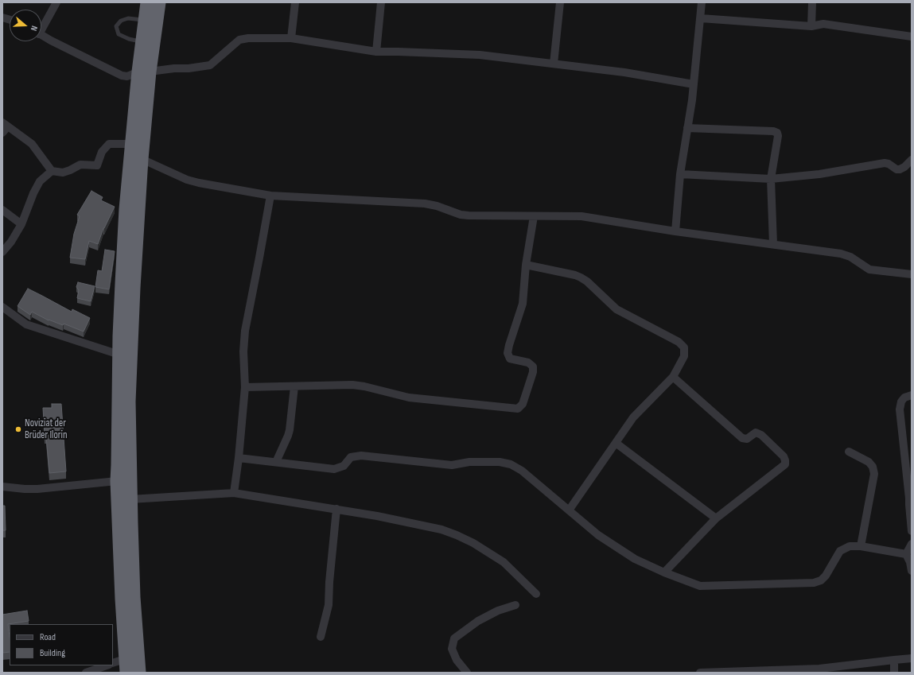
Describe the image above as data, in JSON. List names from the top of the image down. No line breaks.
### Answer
{"places":["Noviziat der Brüder Ilorin"],"legend":["Road","Building"],"north":"right"}
